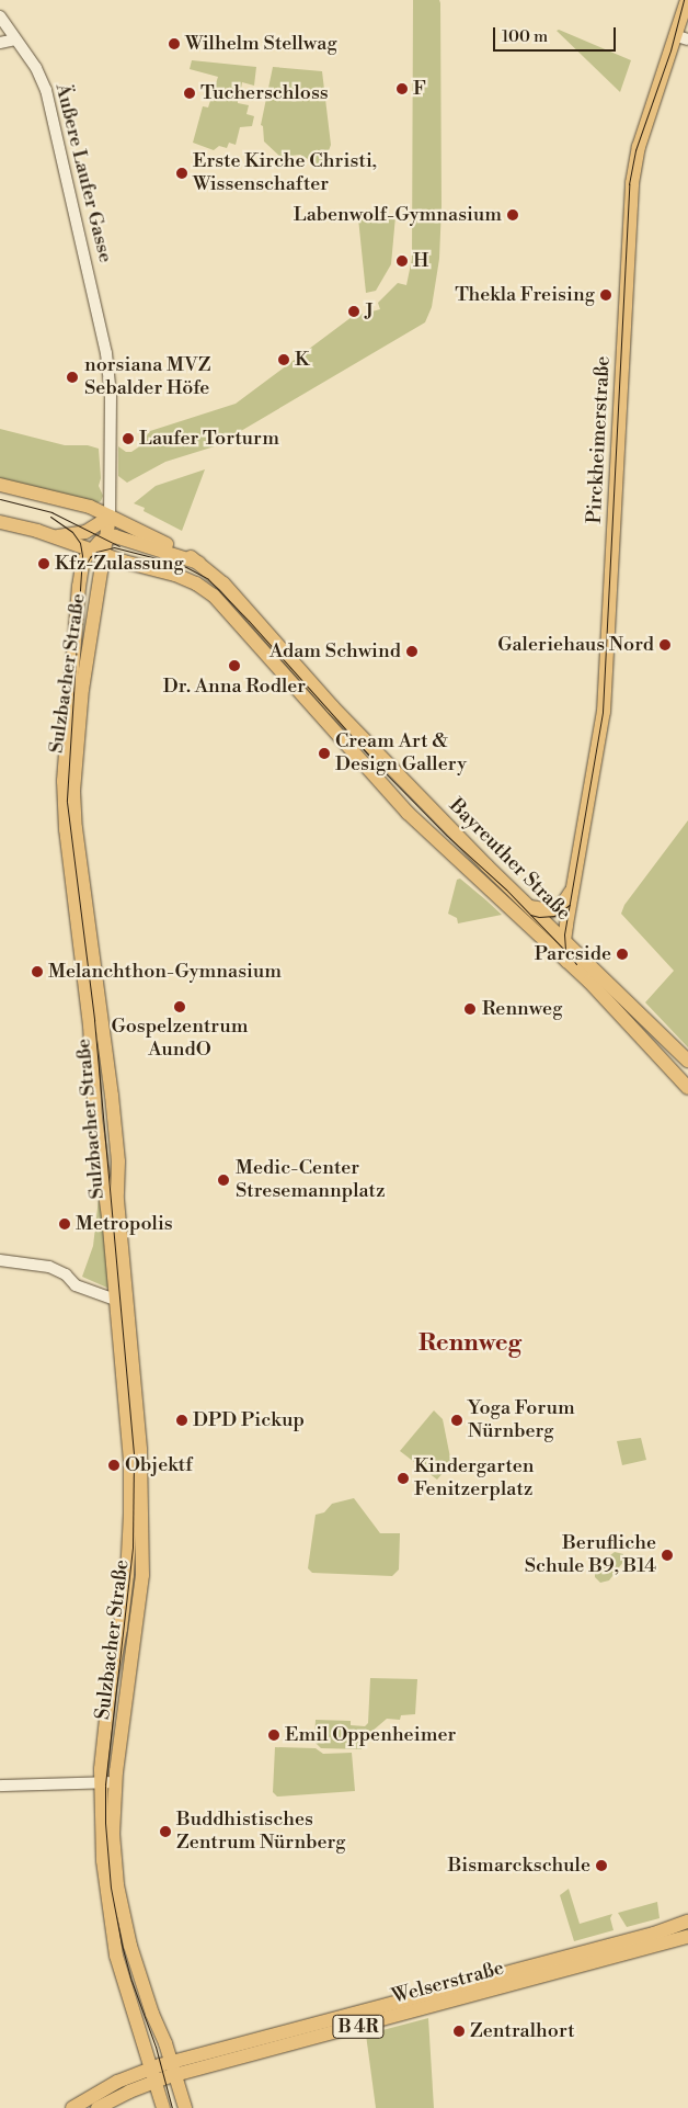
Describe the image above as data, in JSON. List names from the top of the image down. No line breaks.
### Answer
{"streets":{"main road":["Pirckheimerstraße","Sulzbacher Straße","Bayreuther Straße","Welserstraße","B 4R"],"street":["Äußere Laufer Gasse"]},"crossings":[["Äußere Laufer Gasse","Sulzbacher Straße"],["Äußere Laufer Gasse","Bayreuther Straße"],["Pirckheimerstraße","Bayreuther Straße"],["Sulzbacher Straße","Bayreuther Straße"],["Welserstraße","B 4R"]],"districts":["Rennweg"],"places":["Wilhelm Stellwag","F","Tucherschloss","Erste Kirche Christi, Wissenschafter","Labenwolf-Gymnasium","H","Thekla Freising","J","K","norsiana MVZ Sebalder Höfe","Laufer Torturm","Kfz-Zulassung","Galeriehaus Nord","Adam Schwind","Dr. Anna Rodler","Cream Art & Design Gallery","Parcside","Melanchthon-Gymnasium","Gospelzentrum AundO","Rennweg","Medic-Center Stresemannplatz","Metropolis","DPD Pickup","Yoga Forum Nürnberg","Objektf","Kindergarten Fenitzerplatz","Berufliche Schule B9, B14","Emil Oppenheimer","Buddhistisches Zentrum Nürnberg","Bismarckschule","Zentralhort"],"scale_bar":"100 m"}
